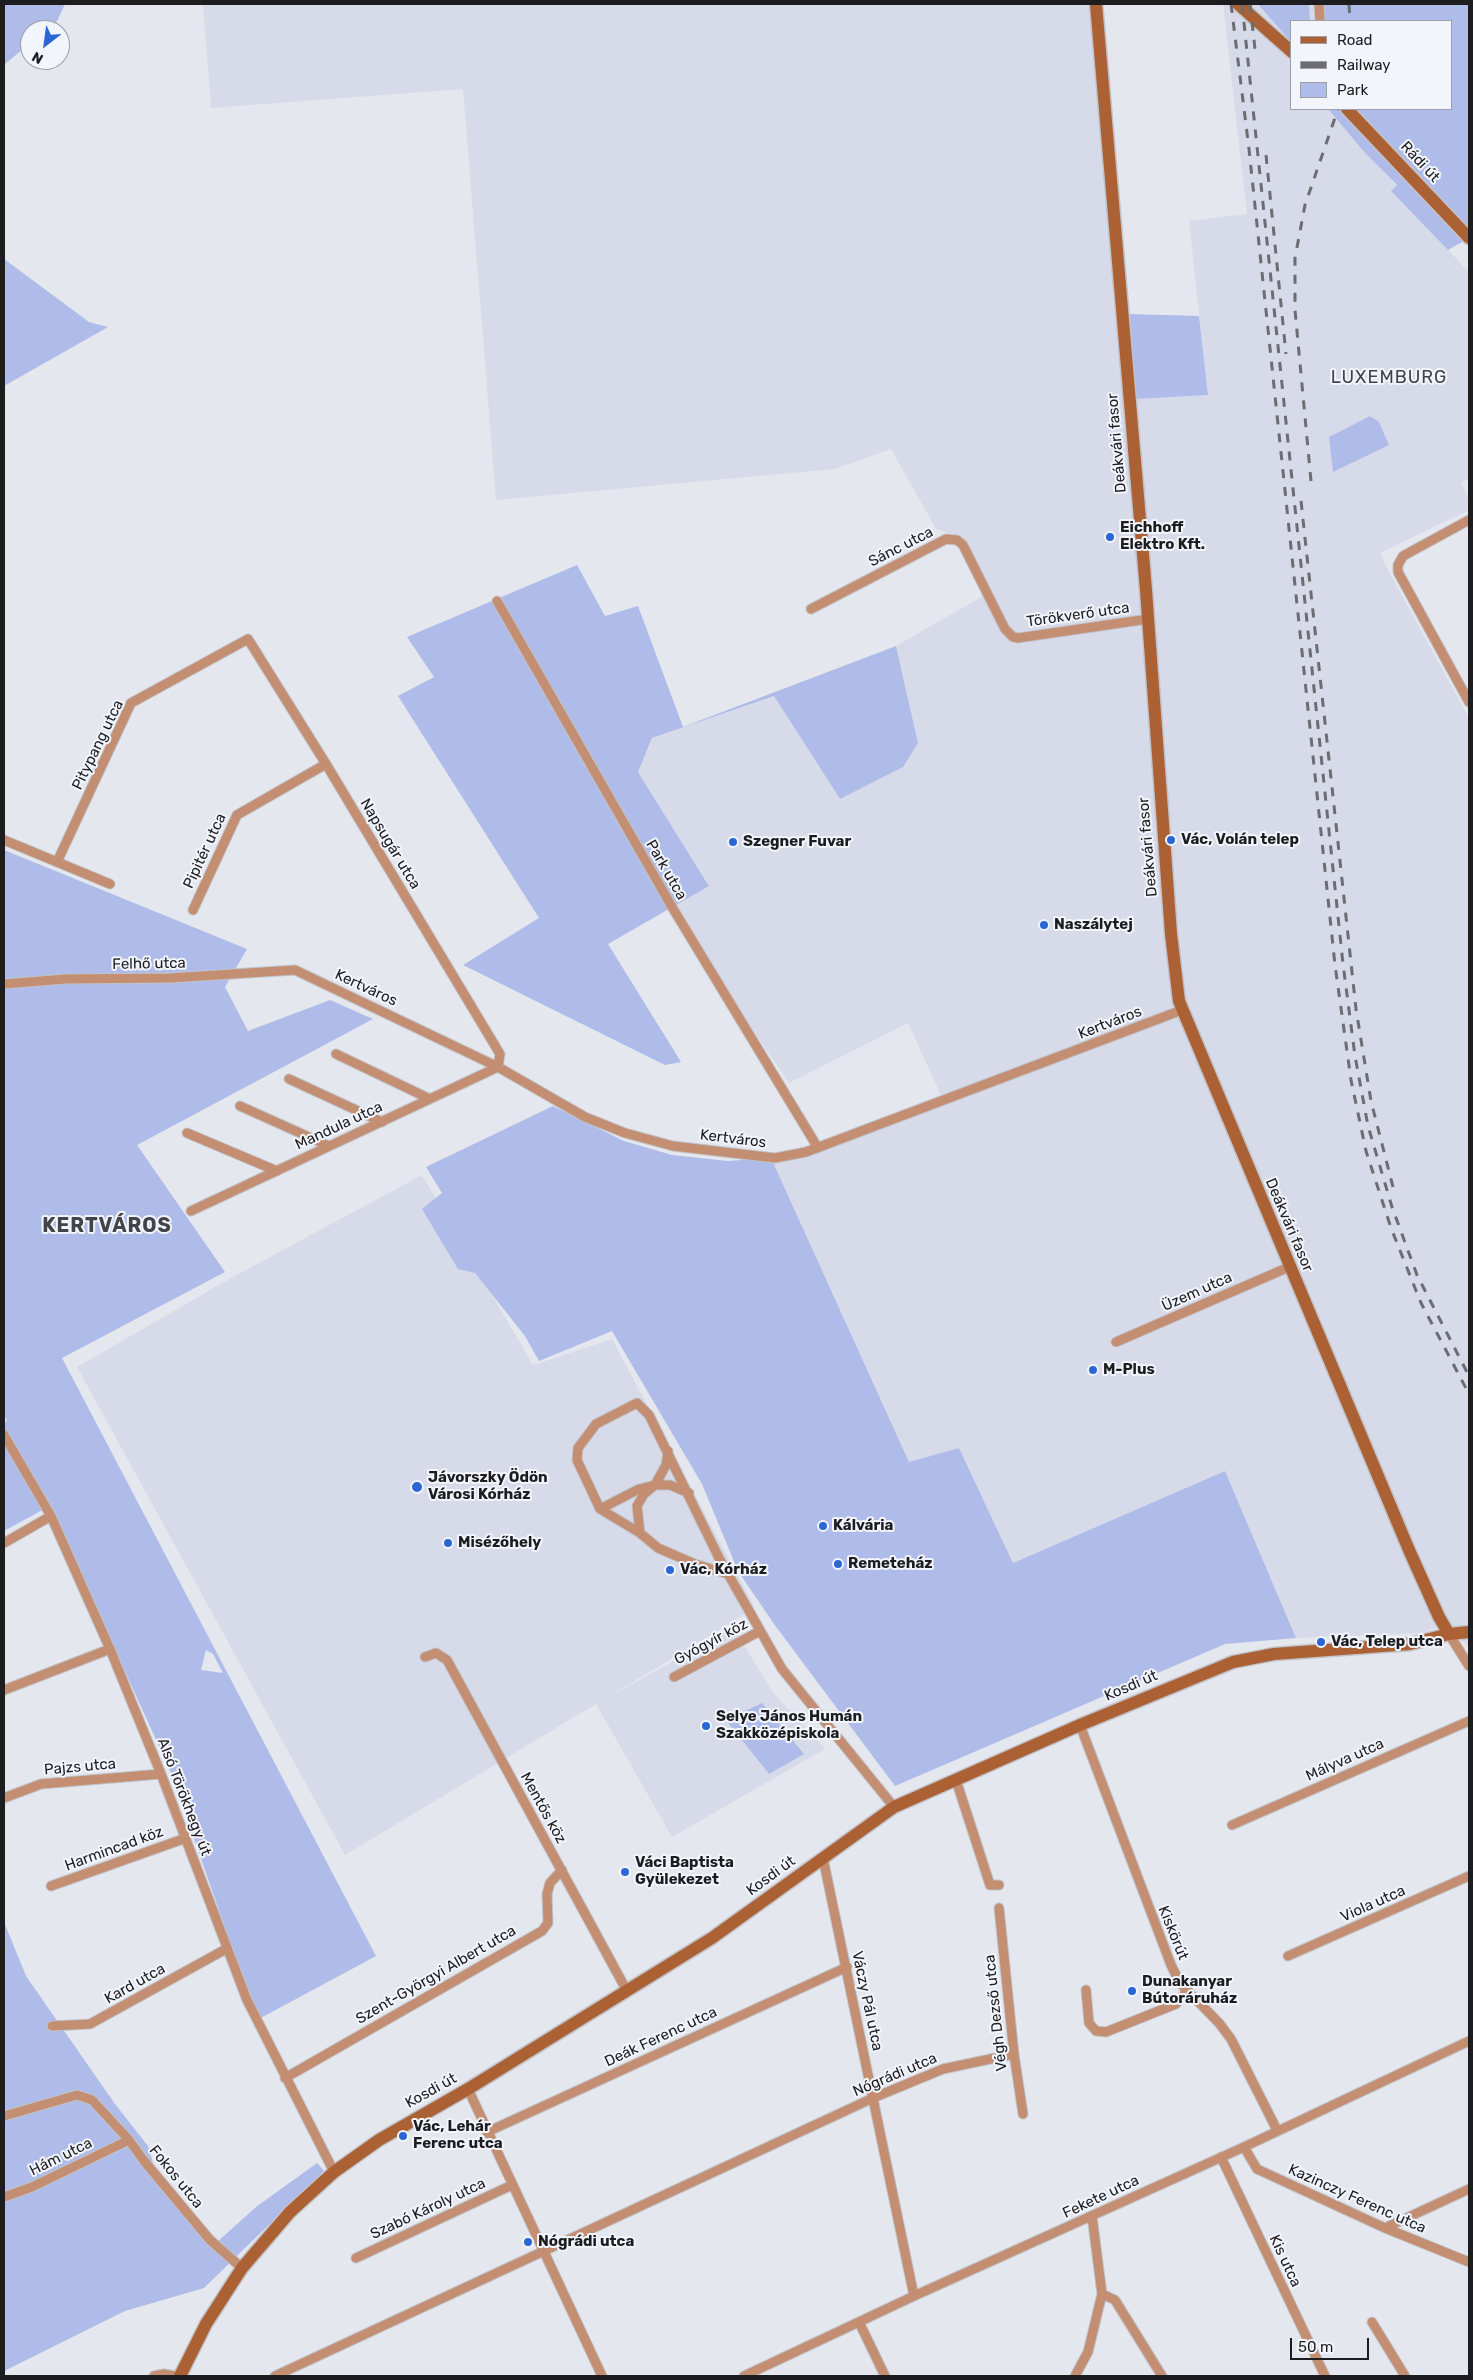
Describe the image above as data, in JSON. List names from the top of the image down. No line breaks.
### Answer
{"streets":{"street":["Rádi út","Deákvári fasor","Sánc utca","Törökverő utca","Pitypang utca","Napsugár utca","Pipitér utca","Park utca","Felhő utca","Kertváros","Mandula utca","Üzem utca","Gyógyír köz","Kosdi út","Mályva utca","Pajzs utca","Alsó Törökhegy út","Mentős köz","Harmincad köz","Viola utca","Kiskörút","Szent-Györgyi Albert utca","Kard utca","Váczy Pál utca","Végh Dezső utca","Deák Ferenc utca","Nógrádi utca","Hám utca","Fokos utca","Fekete utca","Kazinczy Ferenc utca","Szabó Károly utca","Kis utca"]},"crossings":[["Deákvári fasor","Törökverő utca"],["Deákvári fasor","Kertváros"],["Deákvári fasor","Üzem utca"],["Deákvári fasor","Kosdi út"],["Sánc utca","Törökverő utca"],["Pitypang utca","Napsugár utca"],["Napsugár utca","Pipitér utca"],["Napsugár utca","Kertváros"],["Napsugár utca","Mandula utca"],["Park utca","Kertváros"],["Felhő utca","Kertváros"],["Kertváros","Mandula utca"],["Kosdi út","Alsó Törökhegy út"],["Kosdi út","Mentős köz"],["Kosdi út","Kiskörút"],["Kosdi út","Váczy Pál utca"],["Kosdi út","Fokos utca"],["Pajzs utca","Alsó Törökhegy út"],["Alsó Törökhegy út","Harmincad köz"],["Alsó Törökhegy út","Szent-Györgyi Albert utca"],["Alsó Törökhegy út","Kard utca"],["Mentős köz","Szent-Györgyi Albert utca"],["Kiskörút","Fekete utca"],["Váczy Pál utca","Deák Ferenc utca"],["Váczy Pál utca","Nógrádi utca"],["Váczy Pál utca","Fekete utca"],["Végh Dezső utca","Nógrádi utca"],["Hám utca","Fokos utca"],["Fekete utca","Kazinczy Ferenc utca"],["Fekete utca","Kis utca"]],"districts":["LUXEMBURG","KERTVÁROS"],"places":["Eichhoff Elektro Kft.","Vác, Volán telep","Szegner Fuvar","Naszálytej","M-Plus","Jávorszky Ödön Városi Kórház","Kálvária","Misézőhely","Remeteház","Vác, Kórház","Vác, Telep utca","Selye János Humán Szakközépiskola","Váci Baptista Gyülekezet","Dunakanyar Bútoráruház","Vác, Lehár Ferenc utca","Nógrádi utca"],"legend":["Road","Railway","Park"],"scale_bar":"50 m","north":"bottom left"}
